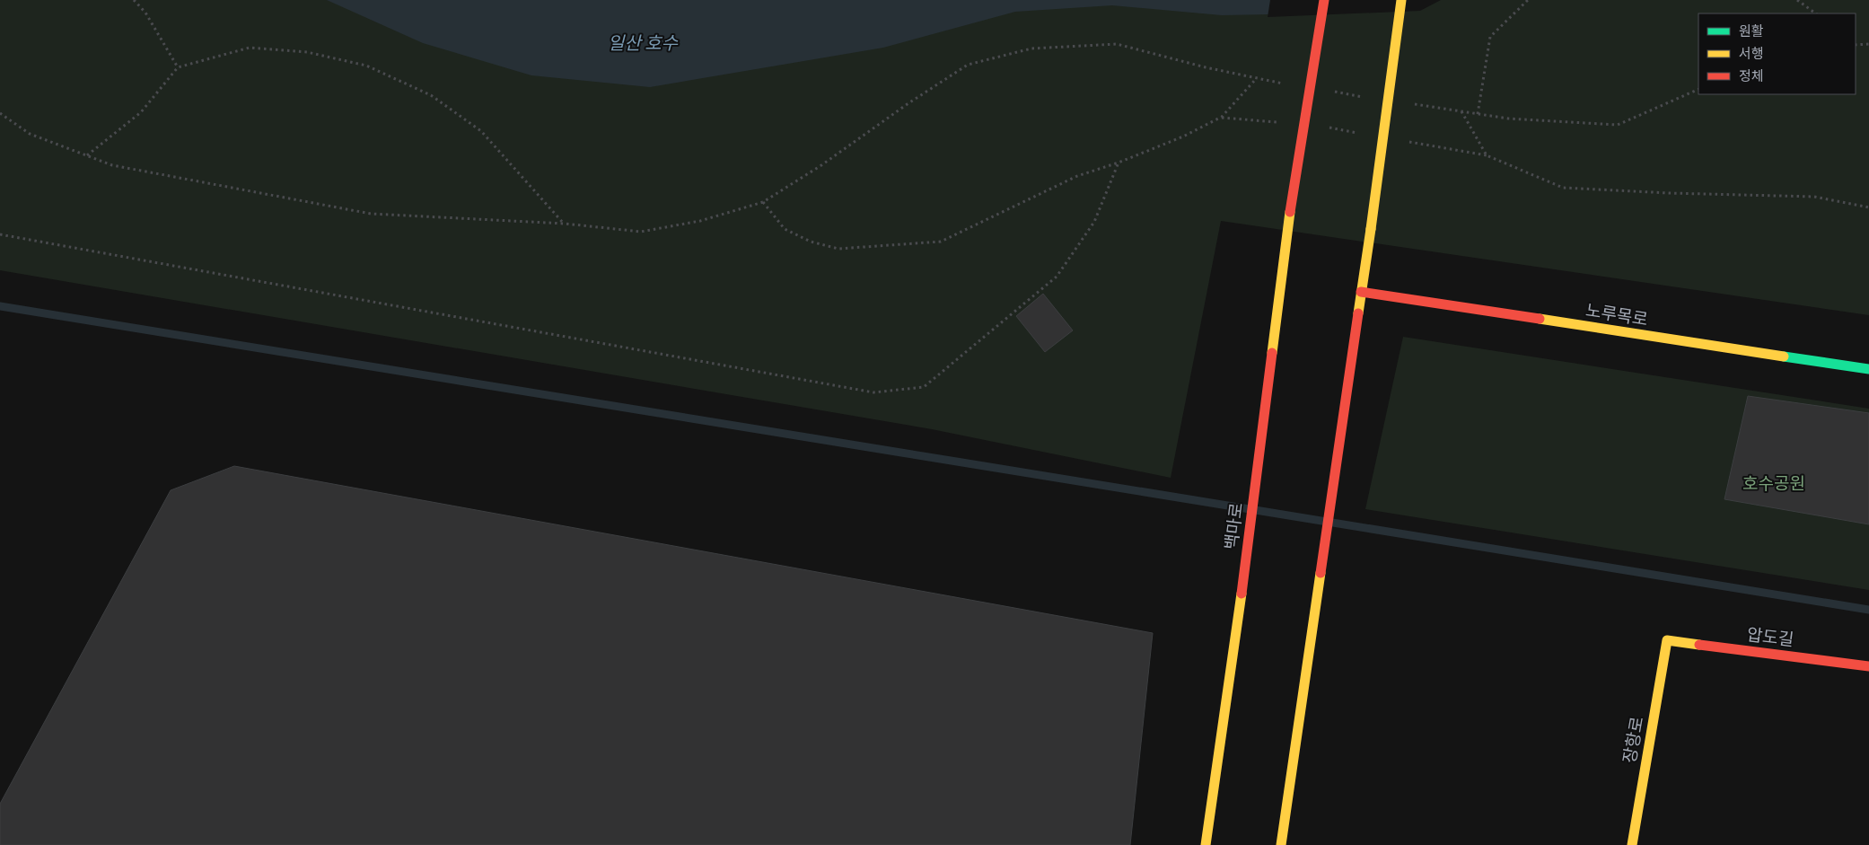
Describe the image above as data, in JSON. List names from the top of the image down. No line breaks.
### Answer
{"streets":{"main road":["노루목로","백마로","압도길","장항로"]},"crossings":[["압도길","장항로"]],"water":["일산 호수"],"parks":["호수공원"],"legend":["원활","서행","정체"]}
